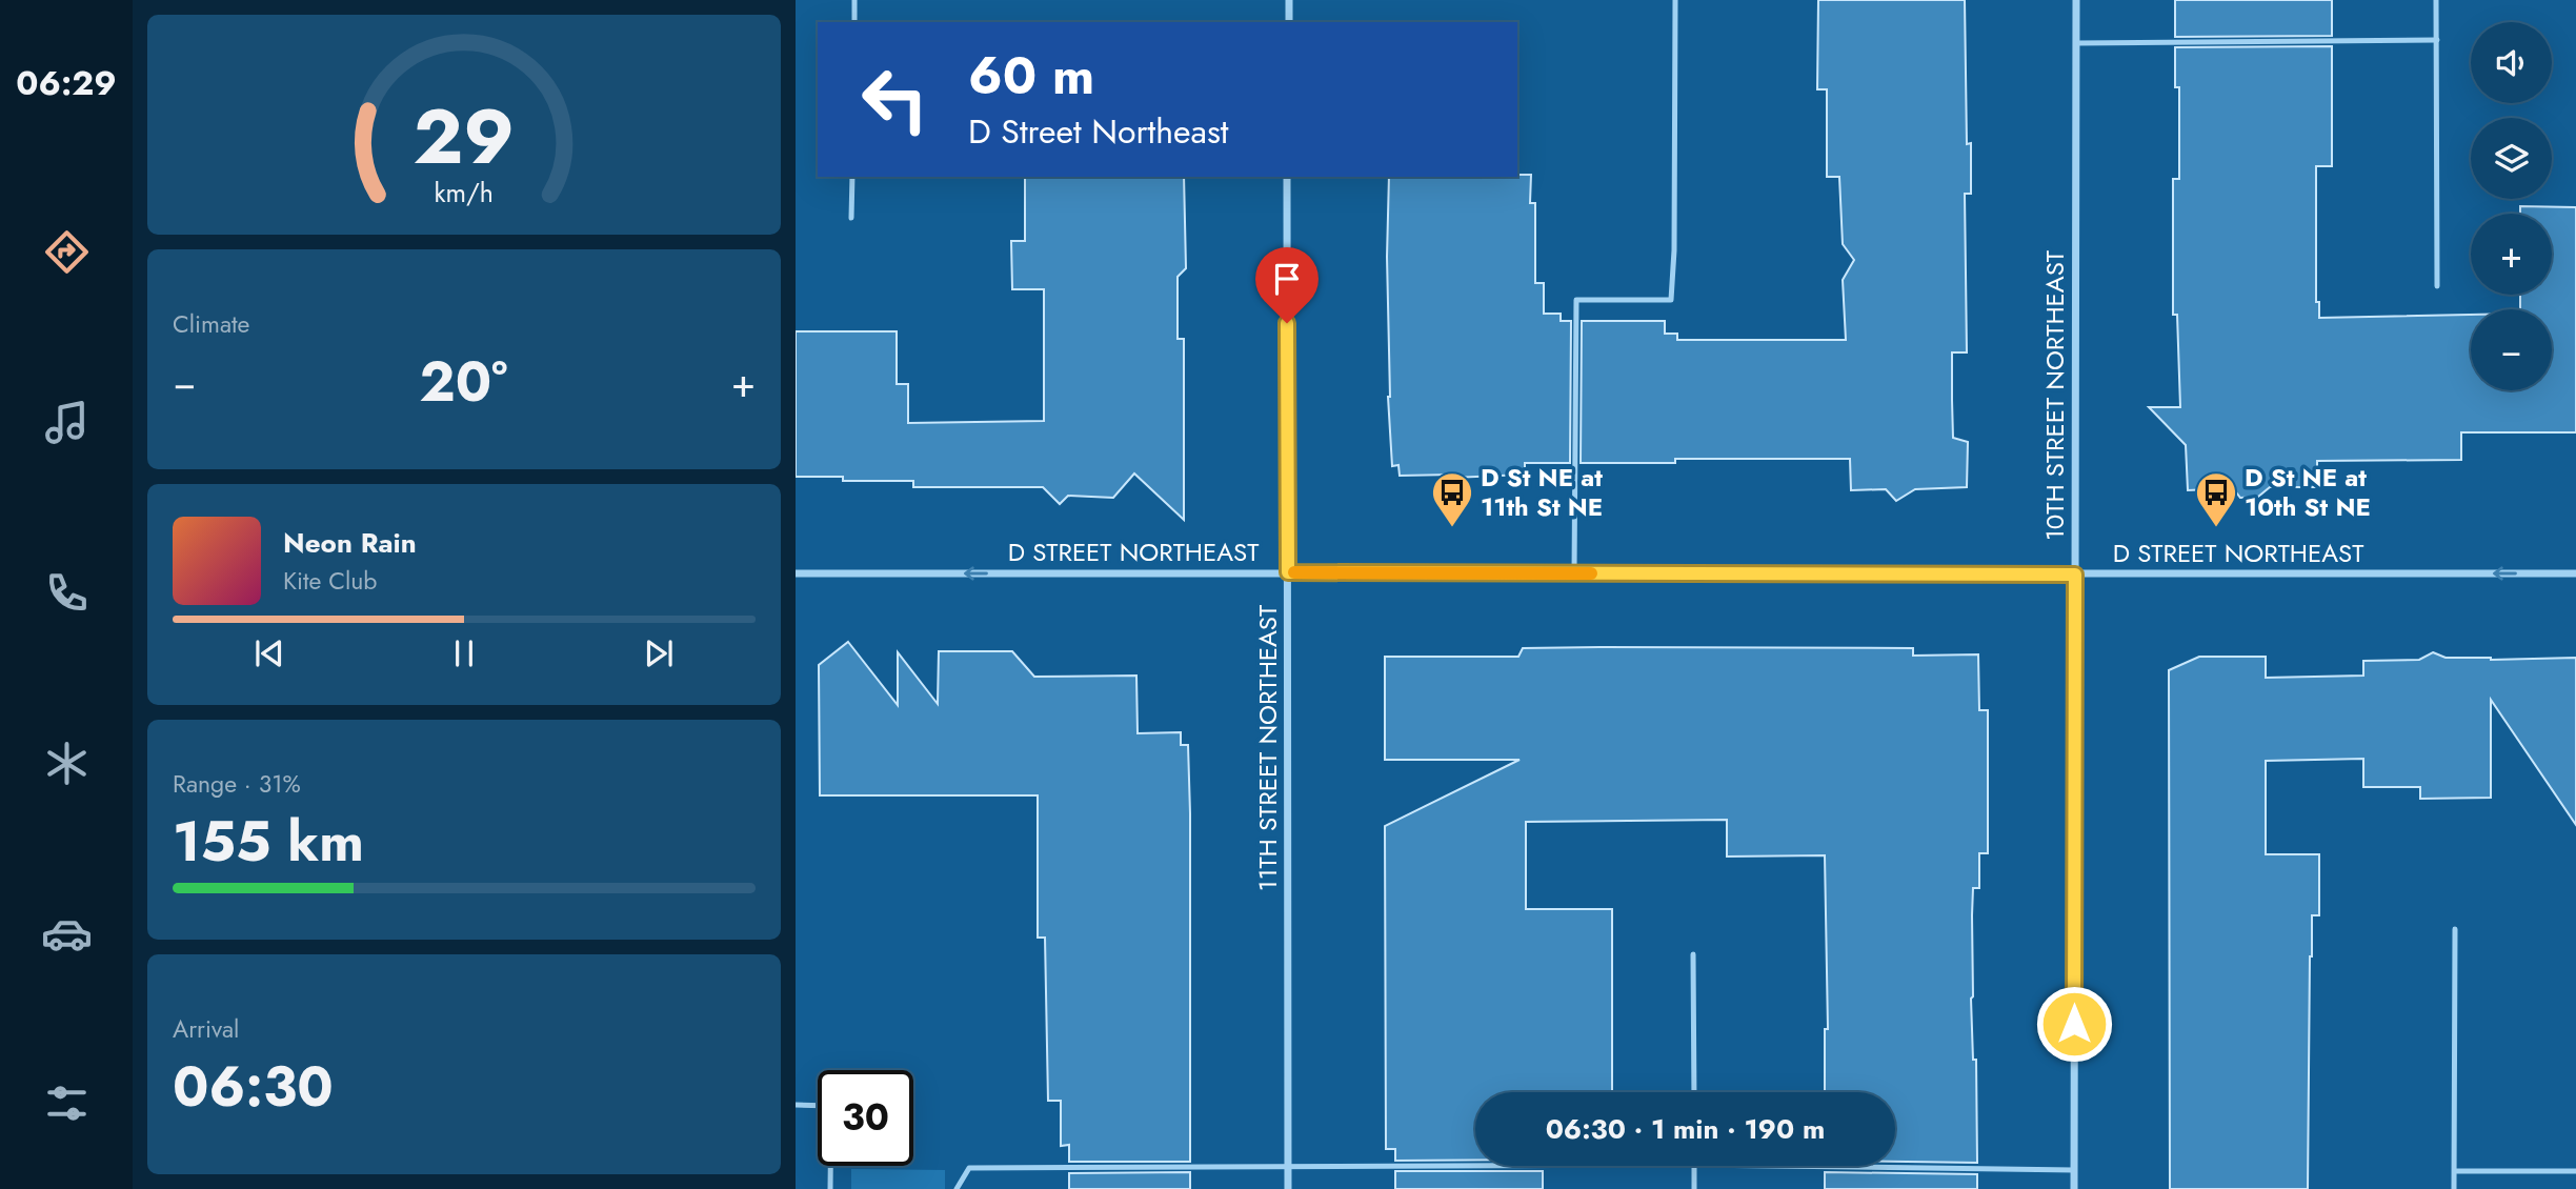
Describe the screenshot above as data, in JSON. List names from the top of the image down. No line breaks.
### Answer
{"streets":{"street":["10TH STREET NORTHEAST","D STREET NORTHEAST","11TH STREET NORTHEAST"]},"crossings":[["10TH STREET NORTHEAST","D STREET NORTHEAST"],["D STREET NORTHEAST","11TH STREET NORTHEAST"]],"one_way":["D STREET NORTHEAST"],"places":{"bus stop":["D St NE at 11th St NE","D St NE at 10th St NE"]},"page":{"tabs":"06:29","map_buttons":["+","−"],"turn":["60 m","D Street Northeast"],"tile":["Climate",["Range · 31%","155 km"],["Arrival","06:30"]],"heat":["−","20°","+"],"song":["Neon Rain","Kite Club"],"limit":"30","trip":"06:30 · 1 min · 190 m","gauge":["29","km/h"]}}
